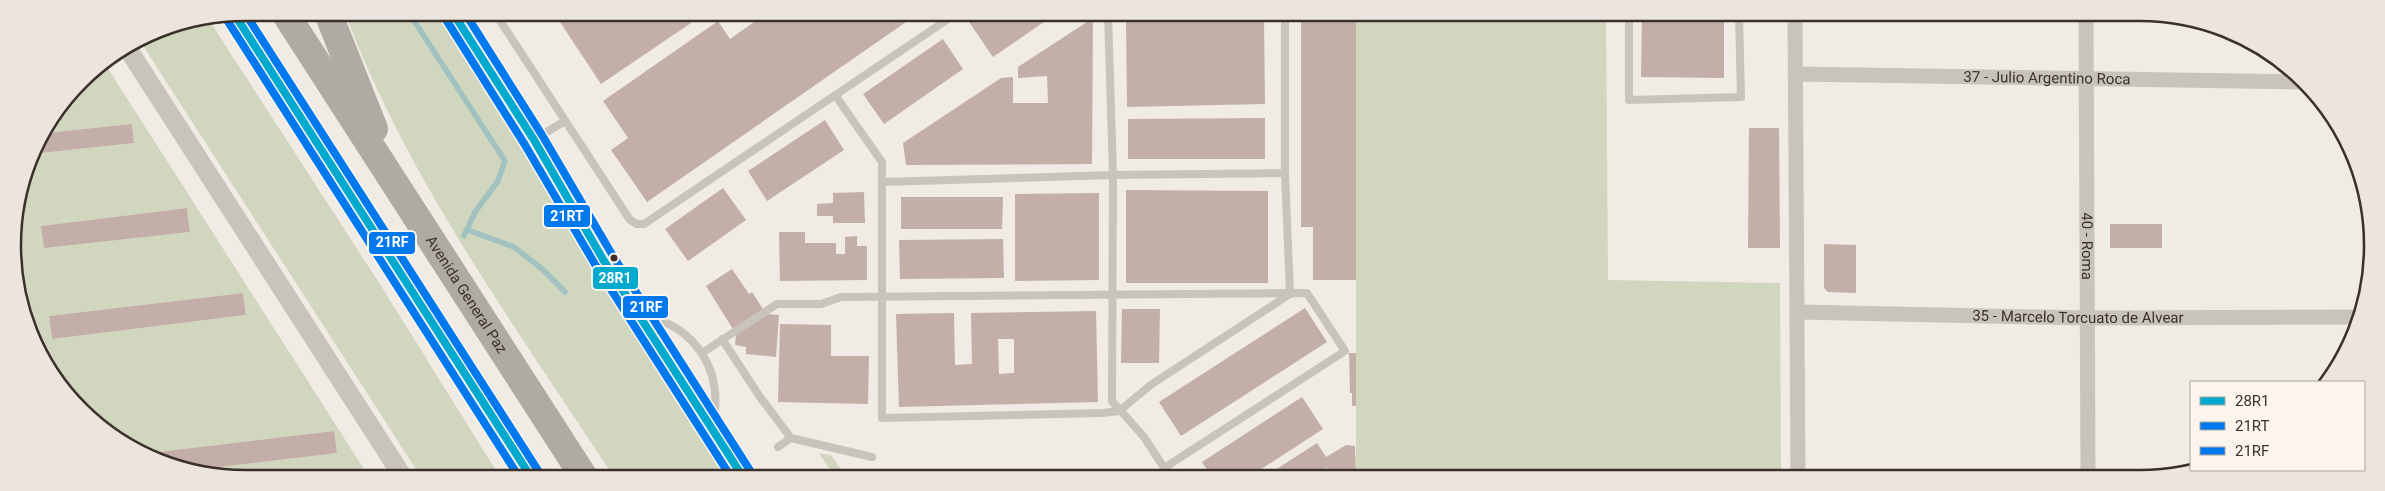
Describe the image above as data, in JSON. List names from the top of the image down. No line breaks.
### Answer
{"streets":{"highway":["Avenida General Paz"],"street":["37 - Julio Argentino Roca","40 - Roma","35 - Marcelo Torcuato de Alvear"]},"crossings":[["37 - Julio Argentino Roca","40 - Roma"],["40 - Roma","35 - Marcelo Torcuato de Alvear"]],"lines":["transit line 28R1","transit line 21RT","transit line 21RF"],"legend":["28R1","21RT","21RF"]}
